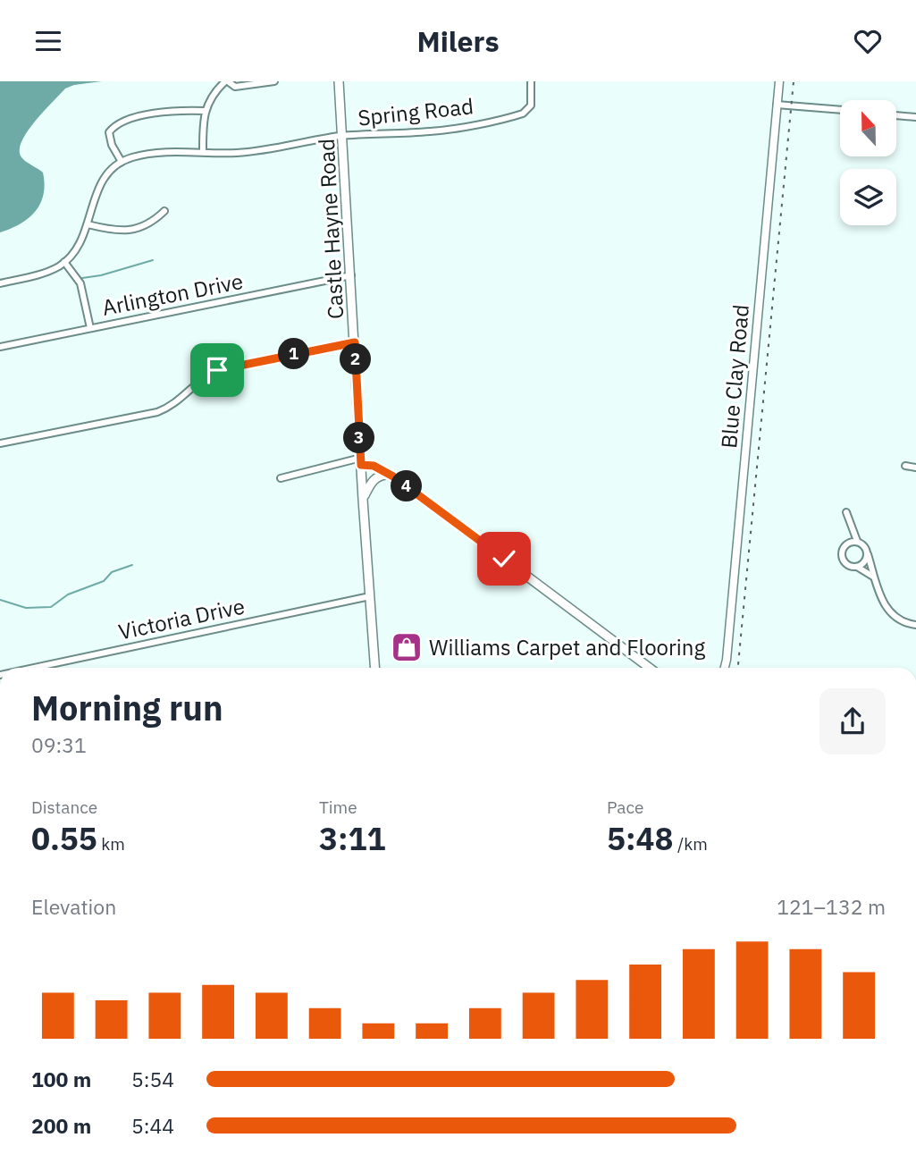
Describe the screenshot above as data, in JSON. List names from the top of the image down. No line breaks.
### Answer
{"streets":{"main road":["Castle Hayne Road"],"street":["Spring Road","Arlington Drive","Blue Clay Road","Victoria Drive"]},"crossings":[["Spring Road","Castle Hayne Road"],["Castle Hayne Road","Arlington Drive"],["Castle Hayne Road","Victoria Drive"]],"places":{"shop":["Williams Carpet and Flooring"]},"north":"top","page":{"header":"Milers","pins":["1","2","3","4"],"heading":["Morning run","09:31"],"stats":[["Distance","0.55 km"],["Time","3:11"],["Pace","5:48 /km"]],"chart":["Elevation","121–132 m"],"list":[{"name":"100 m","note":"5:54"},{"name":"200 m","note":"5:44"}]}}
